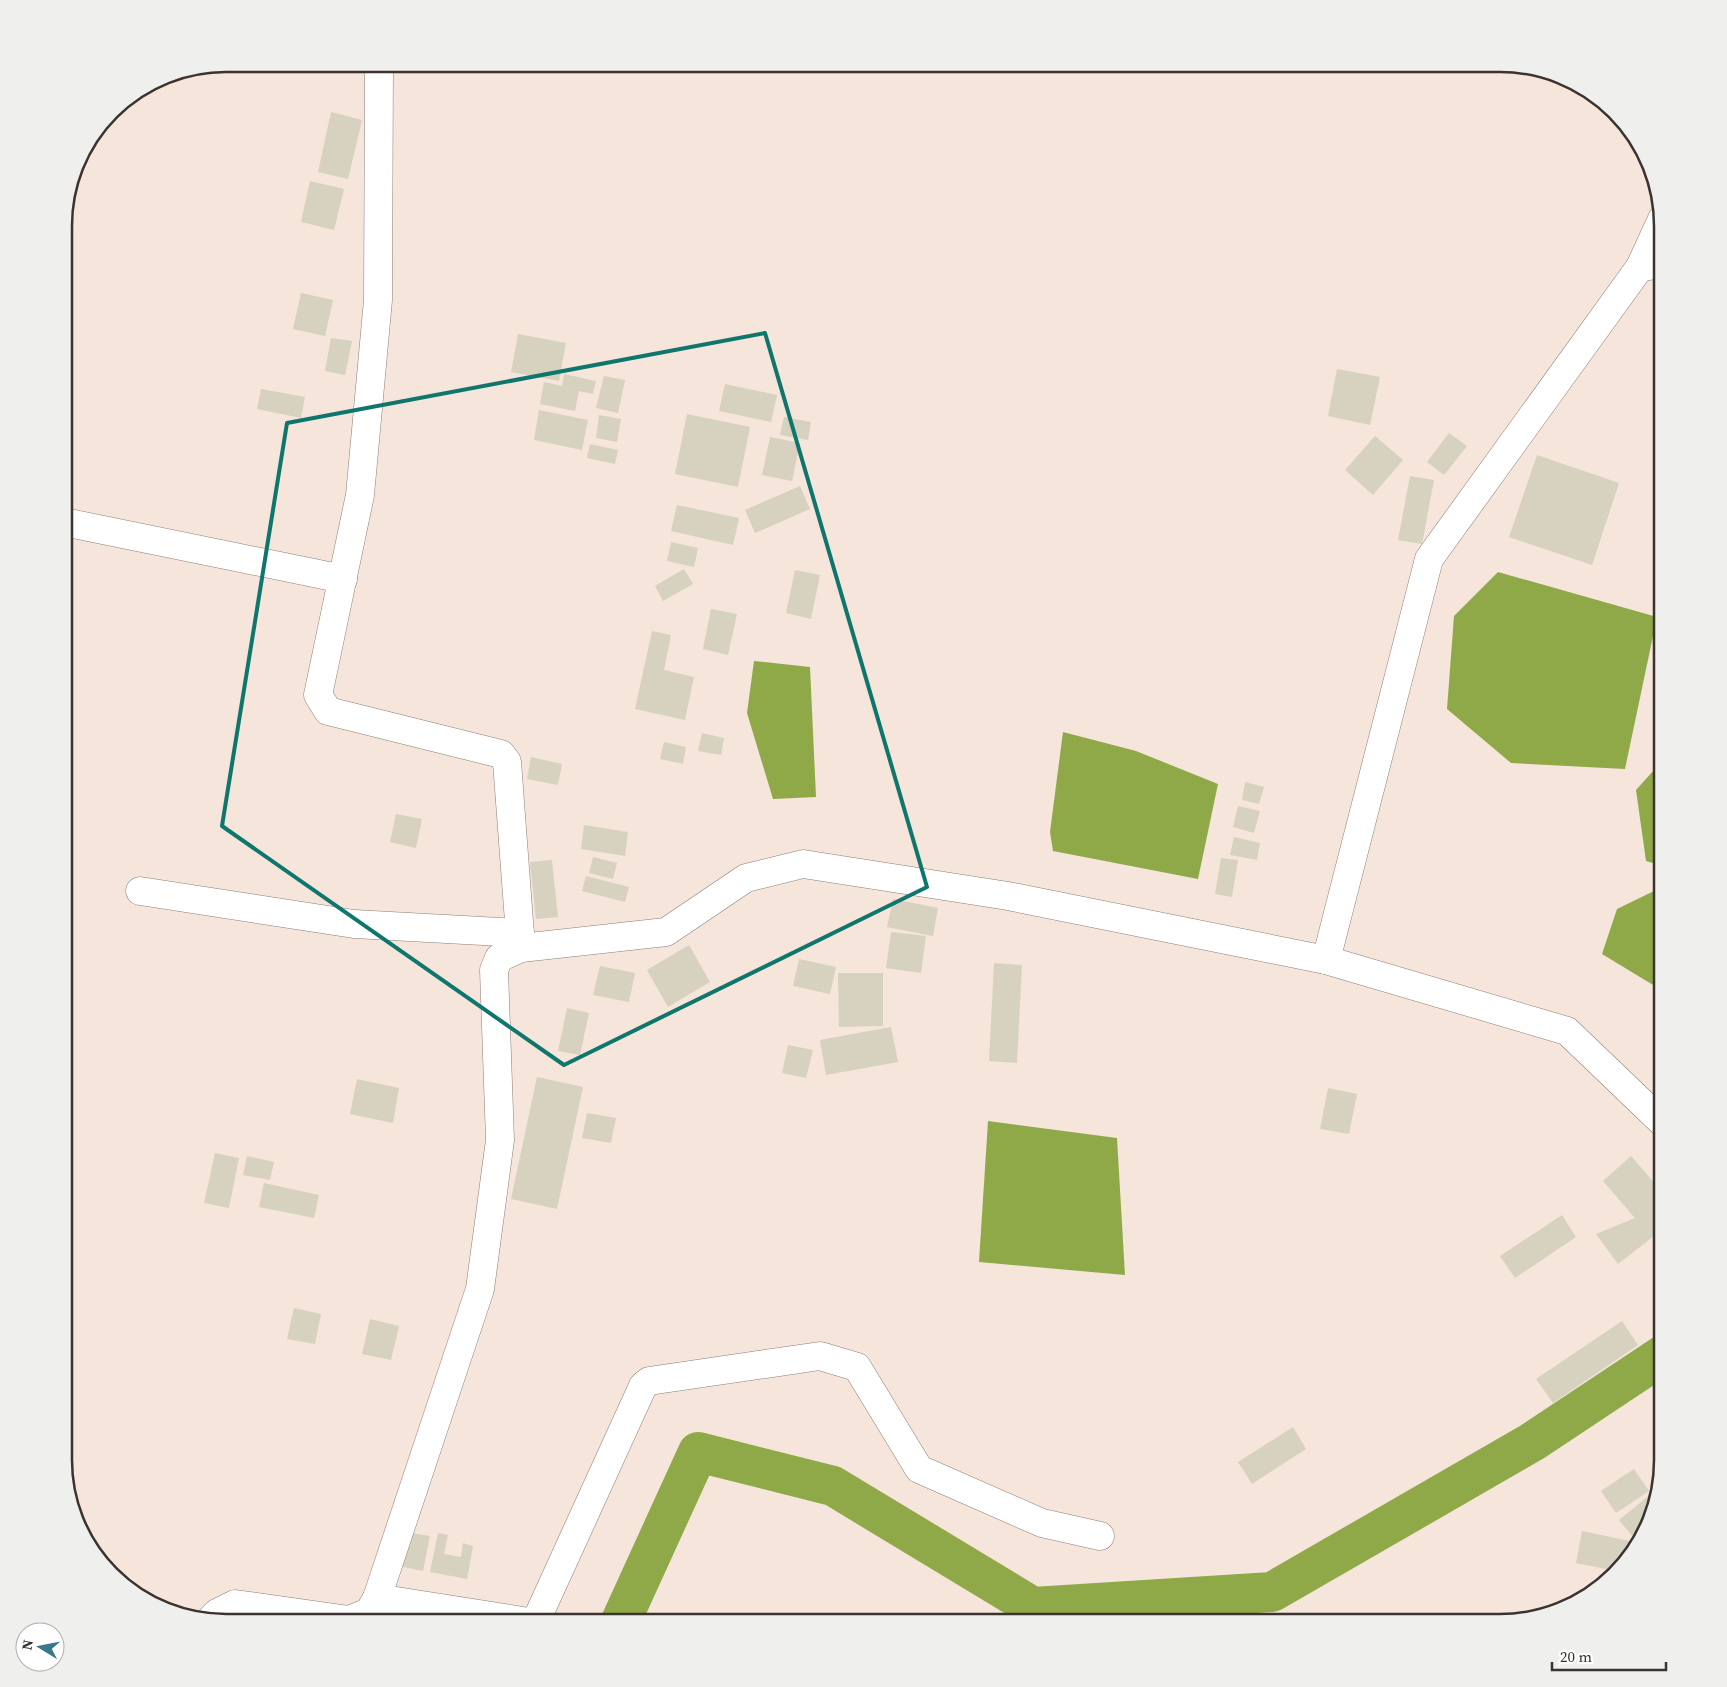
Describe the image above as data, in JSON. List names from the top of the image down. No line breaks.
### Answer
{"scale_bar":"20 m","north":"left"}
